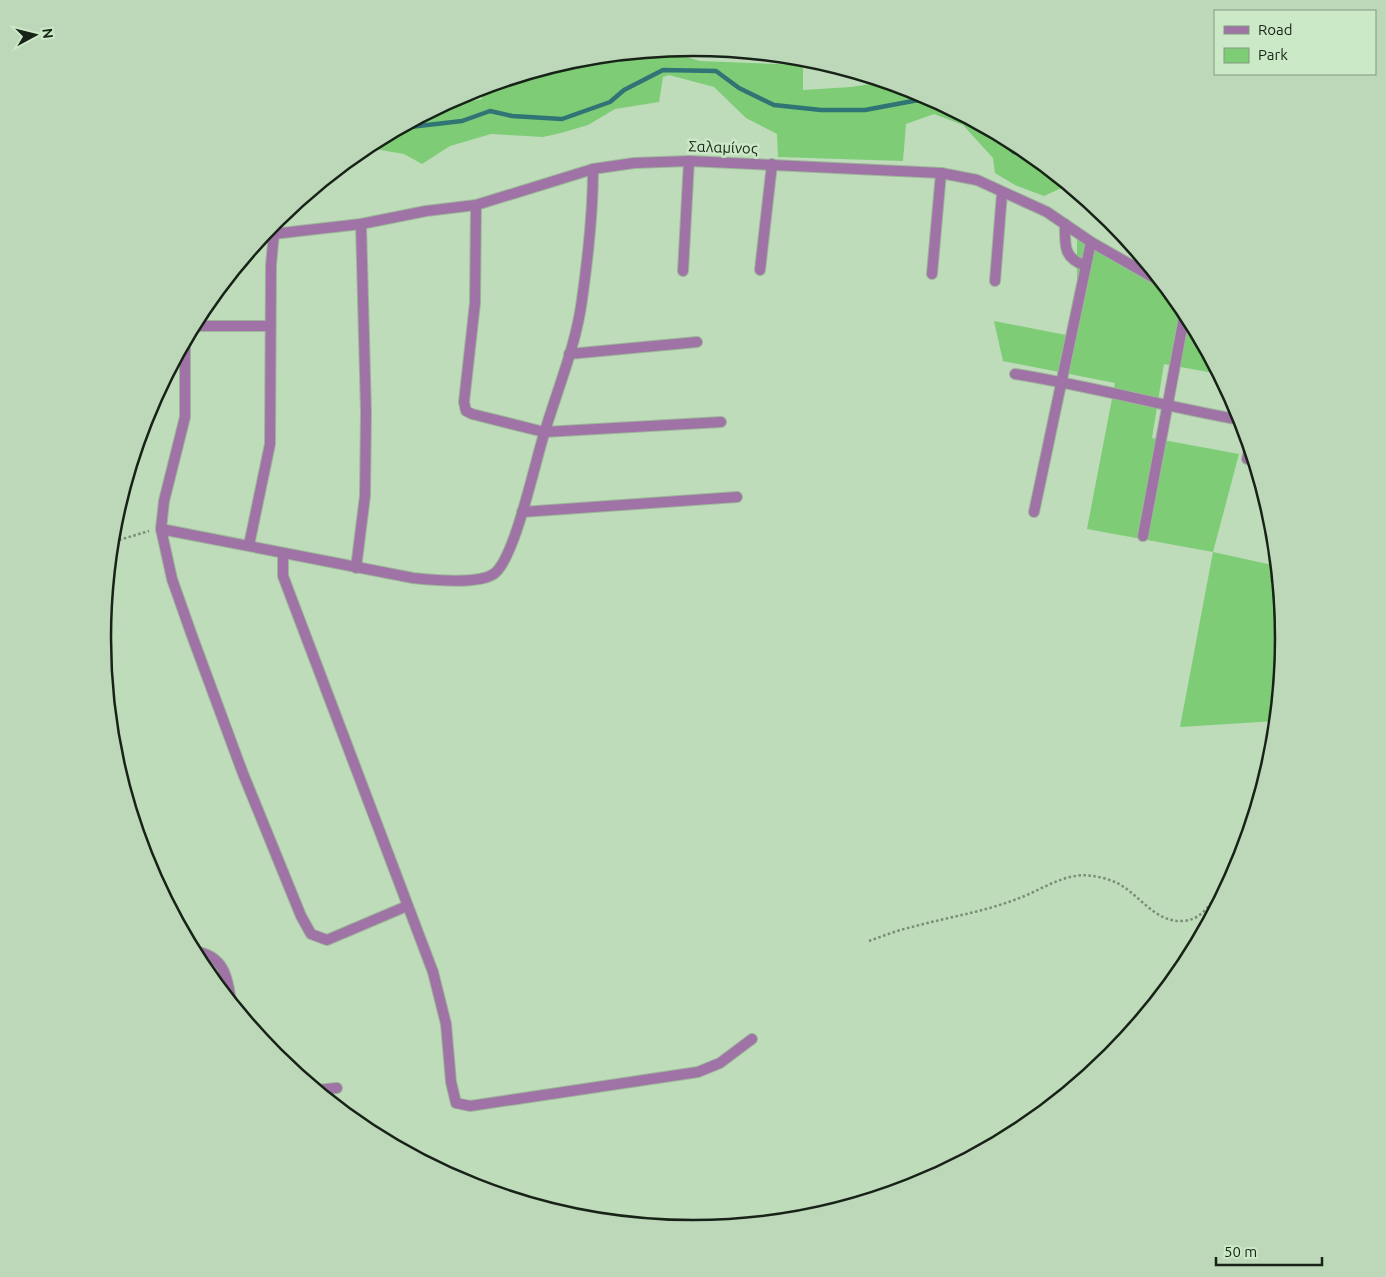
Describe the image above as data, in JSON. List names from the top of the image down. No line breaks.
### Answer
{"streets":{"street":["Σαλαμίνος"]},"legend":["Road","Park"],"scale_bar":"50 m","north":"right"}
